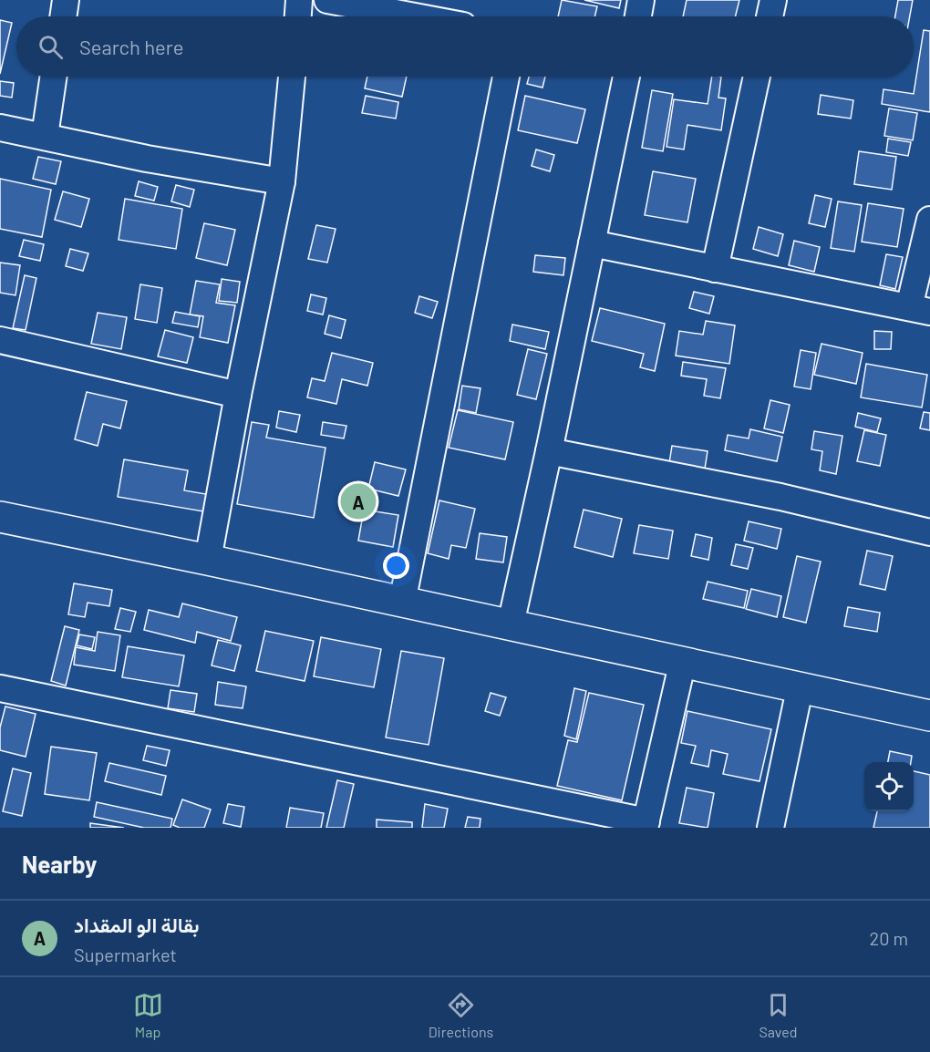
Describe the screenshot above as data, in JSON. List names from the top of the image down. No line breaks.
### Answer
{"page":{"search":"Search here","pins":"A","heading":"Nearby","list":[{"mark":"A","name":"بقالة الو المقداد","note":"Supermarket","value":"20 m"}],"nav":["Map","Directions","Saved"]}}
